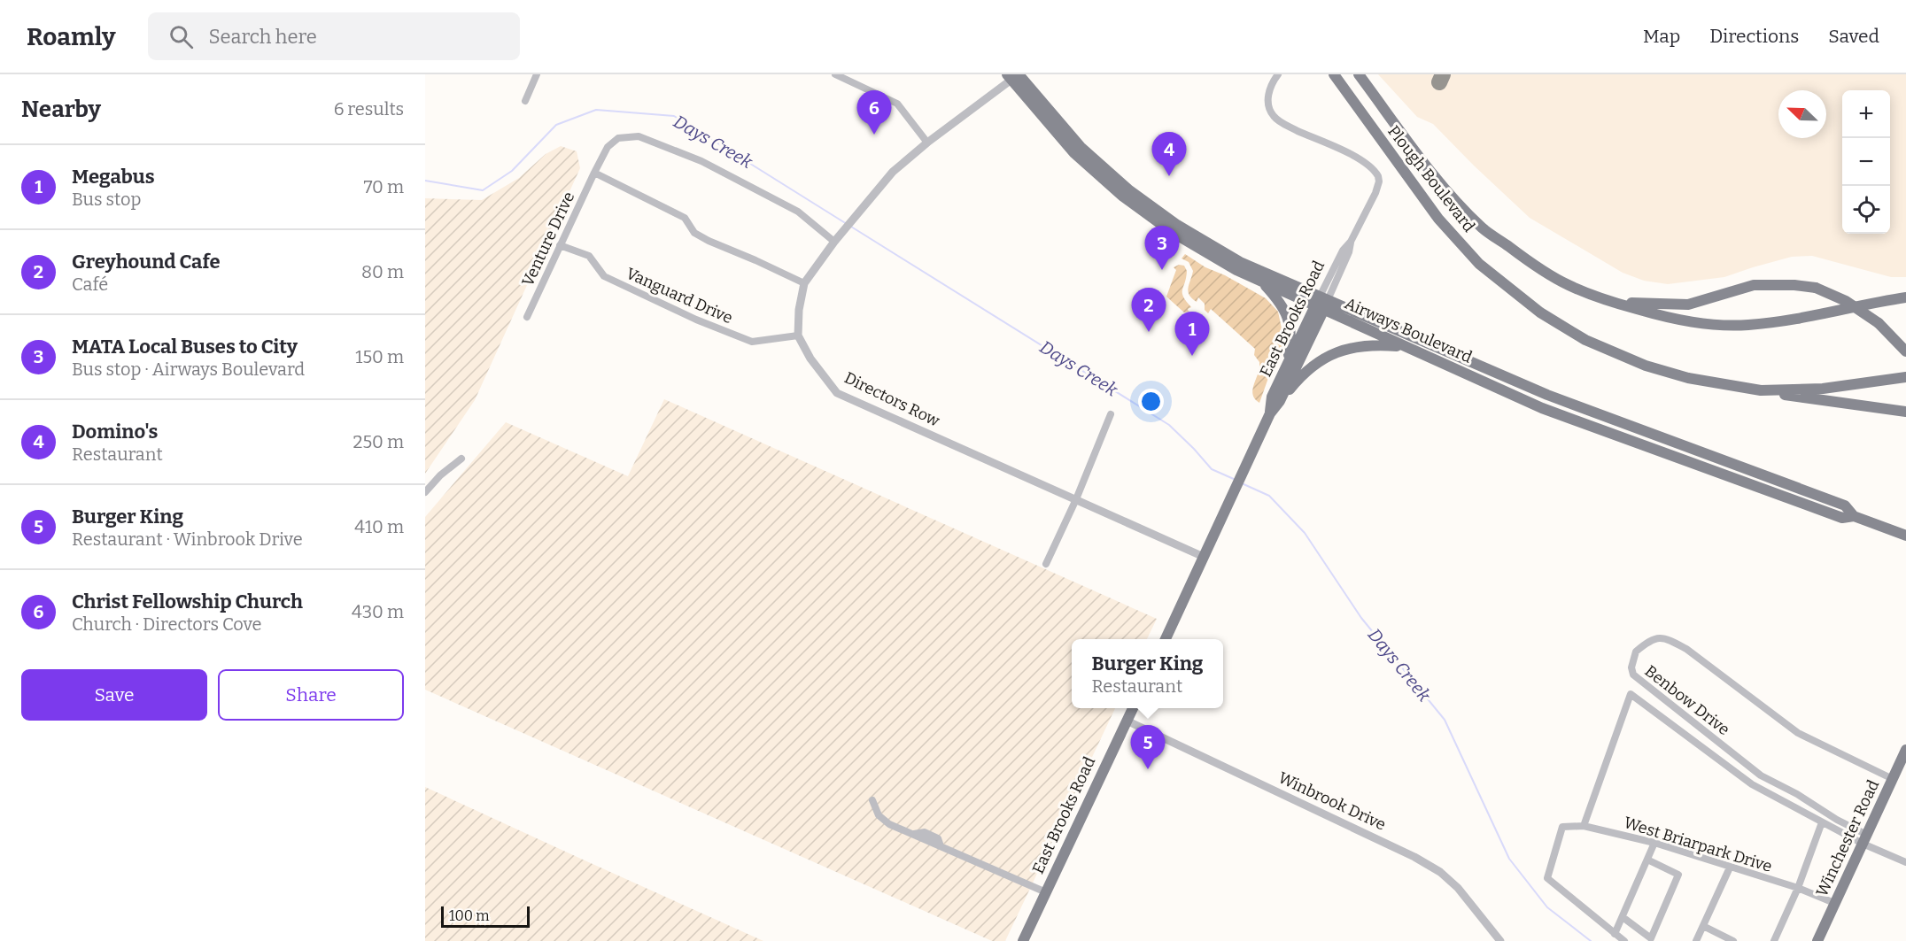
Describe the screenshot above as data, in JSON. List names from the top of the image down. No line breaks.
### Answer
{"streets":{"main road":["Plough Boulevard","East Brooks Road","Airways Boulevard","Winchester Road"],"street":["Venture Drive","Vanguard Drive","Directors Row","Benbow Drive","Winbrook Drive","West Briarpark Drive"]},"crossings":[["Venture Drive","Vanguard Drive"],["Venture Drive","Directors Row"],["Vanguard Drive","Directors Row"],["East Brooks Road","Airways Boulevard"],["East Brooks Road","Directors Row"],["East Brooks Road","Winbrook Drive"],["Airways Boulevard","Directors Row"],["Benbow Drive","Winchester Road"],["Winchester Road","West Briarpark Drive"]],"water":["Days Creek"],"scale_bar":"100 m","north":"top left","page":{"header":"Roamly","search":"Search here","nav":["Map","Directions","Saved"],"heading":["Nearby","6 results"],"map_buttons":["+","−"],"pins":["6","4","3","2","1","5"],"list":[{"mark":"1","name":"Megabus","note":"Bus stop","value":"70 m"},{"mark":"2","name":"Greyhound Cafe","note":"Café","value":"80 m"},{"mark":"3","name":"MATA Local Buses to City","note":"Bus stop · Airways Boulevard","value":"150 m"},{"mark":"4","name":"Domino's","note":"Restaurant","value":"250 m"},{"mark":"5","name":"Burger King","note":"Restaurant · Winbrook Drive","value":"410 m"},{"mark":"6","name":"Christ Fellowship Church","note":"Church · Directors Cove","value":"430 m"}],"popup":["Burger King","Restaurant"],"buttons":["Save","Share"],"scale":"100 m"}}
